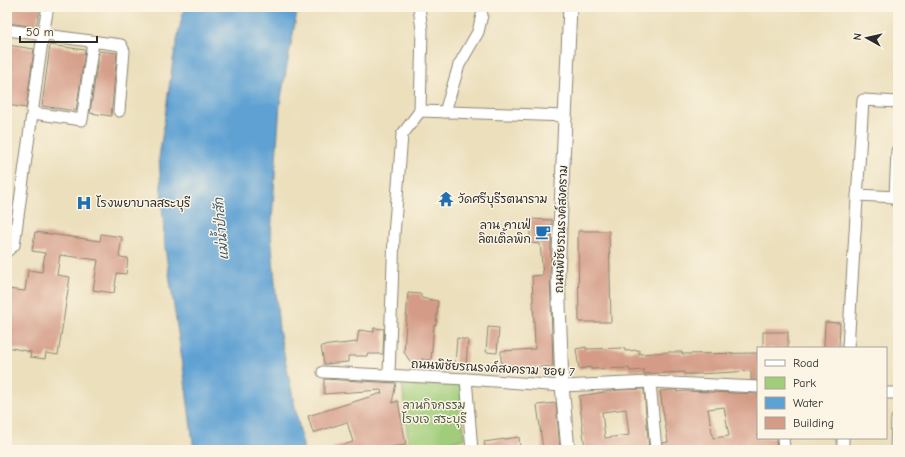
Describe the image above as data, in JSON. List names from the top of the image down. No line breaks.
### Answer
{"streets":{"street":["ถนนพิชัยรณรงค์สงคราม","ถนนพิชัยรณรงค์สงคราม ซอย 7"]},"crossings":[["ถนนพิชัยรณรงค์สงคราม","ถนนพิชัยรณรงค์สงคราม ซอย 7"]],"water":["แม่น้ำป่าสัก"],"parks":["ลานกิจกรรม โรงเจ สระบุรี"],"places":{"temple":["วัดศรีบุรีรตนาราม"],"hospital":["โรงพยาบาลสระบุรี"],"cafe":["ลาน คาเฟ่ ลิตเติ้ลพิก"]},"legend":["Road","Park","Water","Building"],"scale_bar":"50 m","north":"left"}
